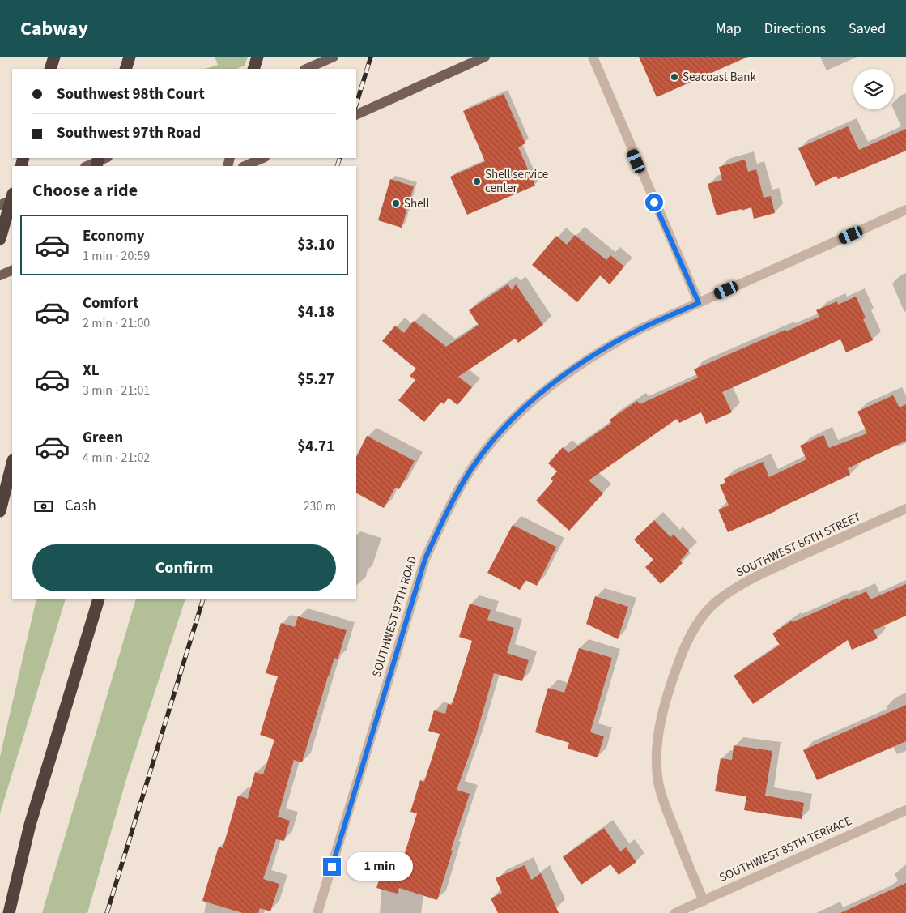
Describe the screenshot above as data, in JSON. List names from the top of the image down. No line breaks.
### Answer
{"streets":{"street":["SOUTHWEST 86TH STREET","SOUTHWEST 97TH ROAD","SOUTHWEST 85TH TERRACE"]},"crossings":[["SOUTHWEST 86TH STREET","SOUTHWEST 85TH TERRACE"]],"places":["Seacoast Bank","Shell service center","Shell"],"page":{"header":"Cabway","nav":["Map","Directions","Saved"],"banner":["Southwest 98th Court","Southwest 97th Road"],"heading":"Choose a ride","list":[{"name":"Economy","note":"1 min · 20:59","value":"$3.10"},{"name":"Comfort","note":"2 min · 21:00","value":"$4.18"},{"name":"XL","note":"3 min · 21:01","value":"$5.27"},{"name":"Green","note":"4 min · 21:02","value":"$4.71"}],"pay":["Cash","230 m"],"buttons":"Confirm","bubble":"1 min"}}
